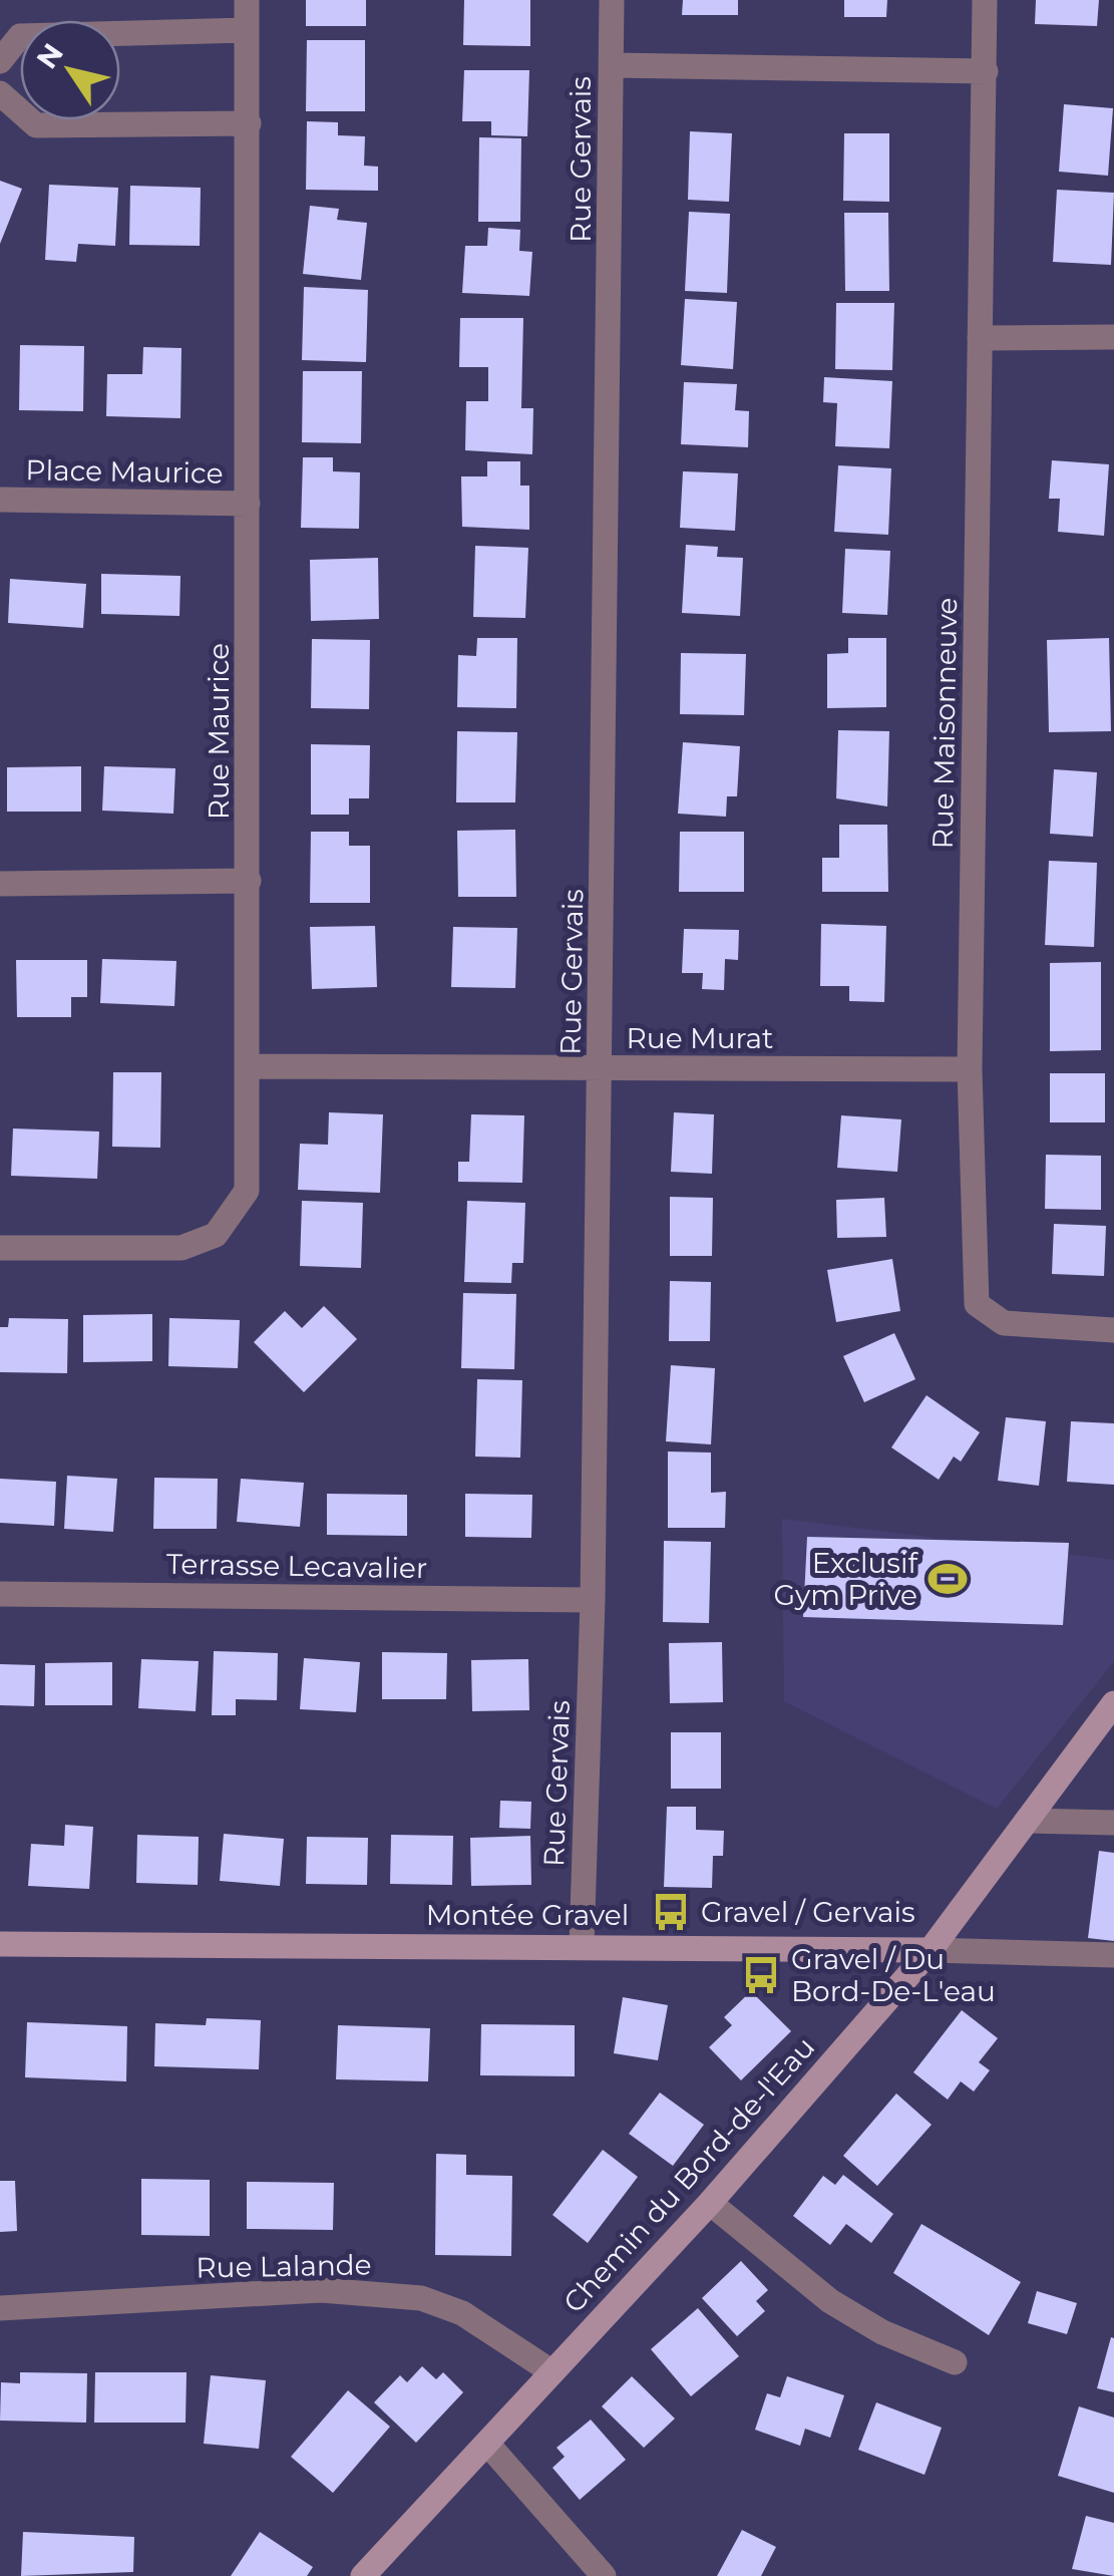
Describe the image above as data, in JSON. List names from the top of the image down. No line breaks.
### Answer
{"streets":{"street":["Rue Gervais","Place Maurice","Rue Maisonneuve","Rue Maurice","Rue Murat","Terrasse Lecavalier","Montée Gravel","Chemin du Bord-de-l'Eau","Rue Lalande"]},"crossings":[["Rue Gervais","Rue Murat"],["Rue Gervais","Terrasse Lecavalier"],["Rue Gervais","Montée Gravel"],["Place Maurice","Rue Maurice"],["Rue Maisonneuve","Rue Murat"],["Rue Maurice","Rue Murat"],["Montée Gravel","Chemin du Bord-de-l'Eau"],["Chemin du Bord-de-l'Eau","Rue Lalande"]],"places":{"sports":["Exclusif Gym Prive"],"bus stop":["Gravel / Gervais","Gravel / Du Bord-De-L'eau"]},"north":"top left"}
